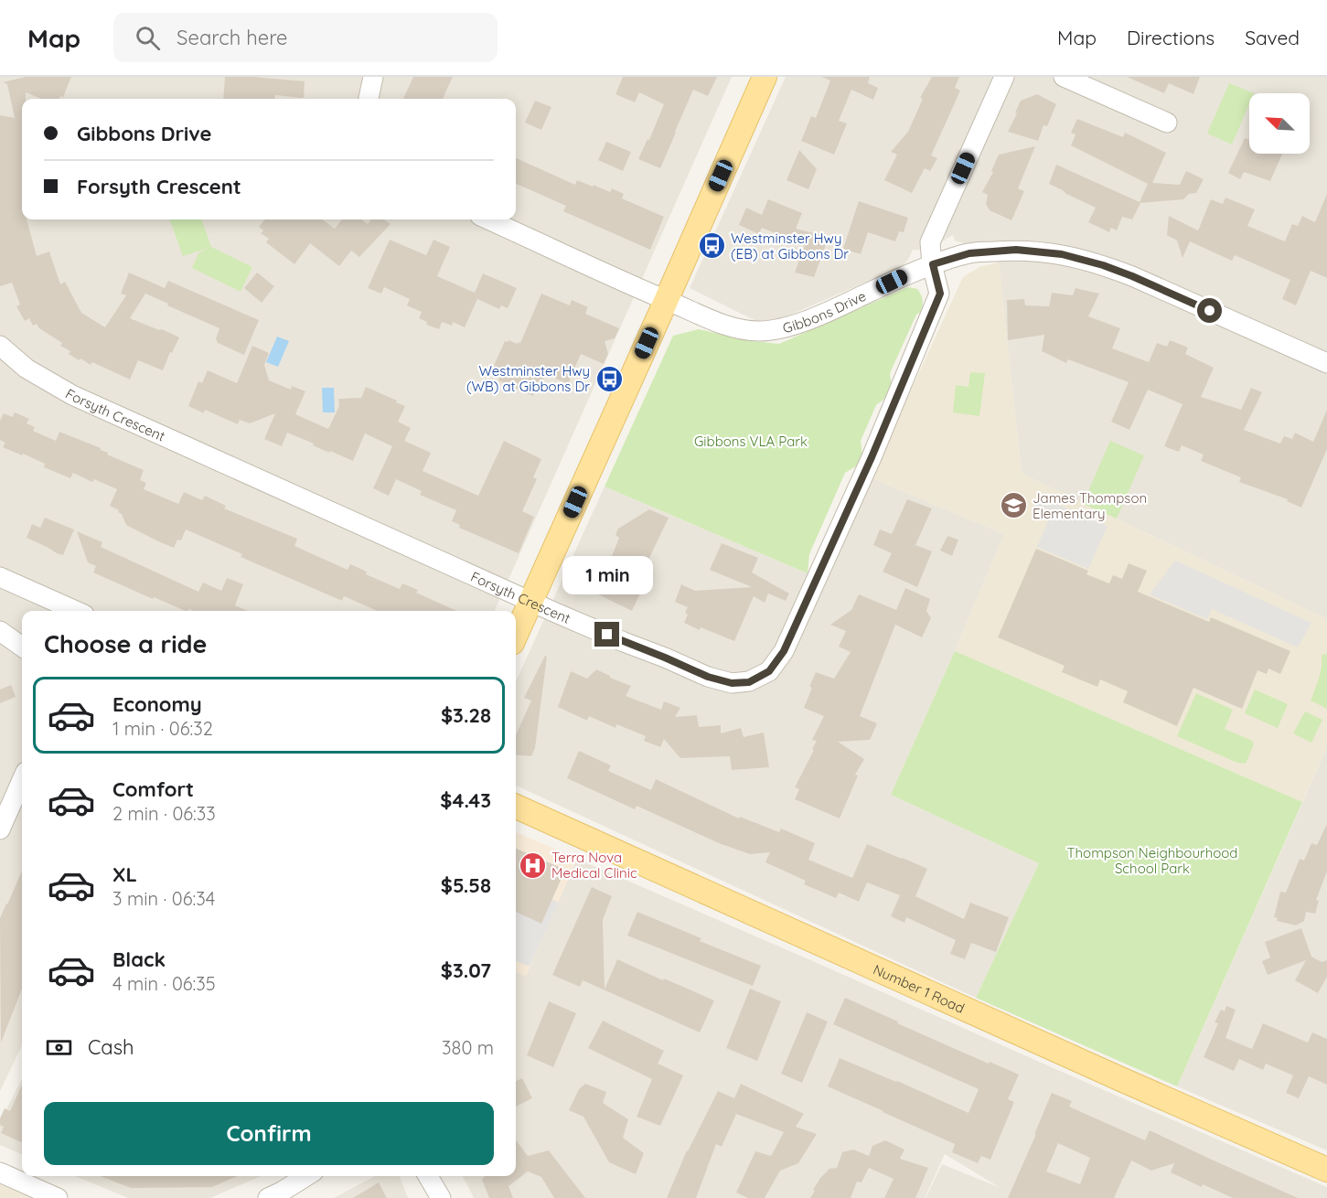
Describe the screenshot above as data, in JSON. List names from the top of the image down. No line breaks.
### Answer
{"streets":{"main road":["Number 1 Road"],"street":["Gibbons Drive","Forsyth Crescent"]},"crossings":[["Gibbons Drive","Forsyth Crescent"]],"parks":["Gibbons VLA Park","Thompson Neighbourhood School Park"],"places":{"bus stop":["Westminster Hwy (EB) at Gibbons Dr","Westminster Hwy (WB) at Gibbons Dr"],"school or university":["James Thompson Elementary"],"hospital":["Terra Nova Medical Clinic"]},"north":"top left","page":{"header":"Map","search":"Search here","nav":["Map","Directions","Saved"],"banner":["Gibbons Drive","Forsyth Crescent"],"bubble":"1 min","heading":"Choose a ride","list":[{"name":"Economy","note":"1 min · 06:32","value":"$3.28"},{"name":"Comfort","note":"2 min · 06:33","value":"$4.43"},{"name":"XL","note":"3 min · 06:34","value":"$5.58"},{"name":"Black","note":"4 min · 06:35","value":"$3.07"}],"pay":["Cash","380 m"],"buttons":"Confirm"}}
